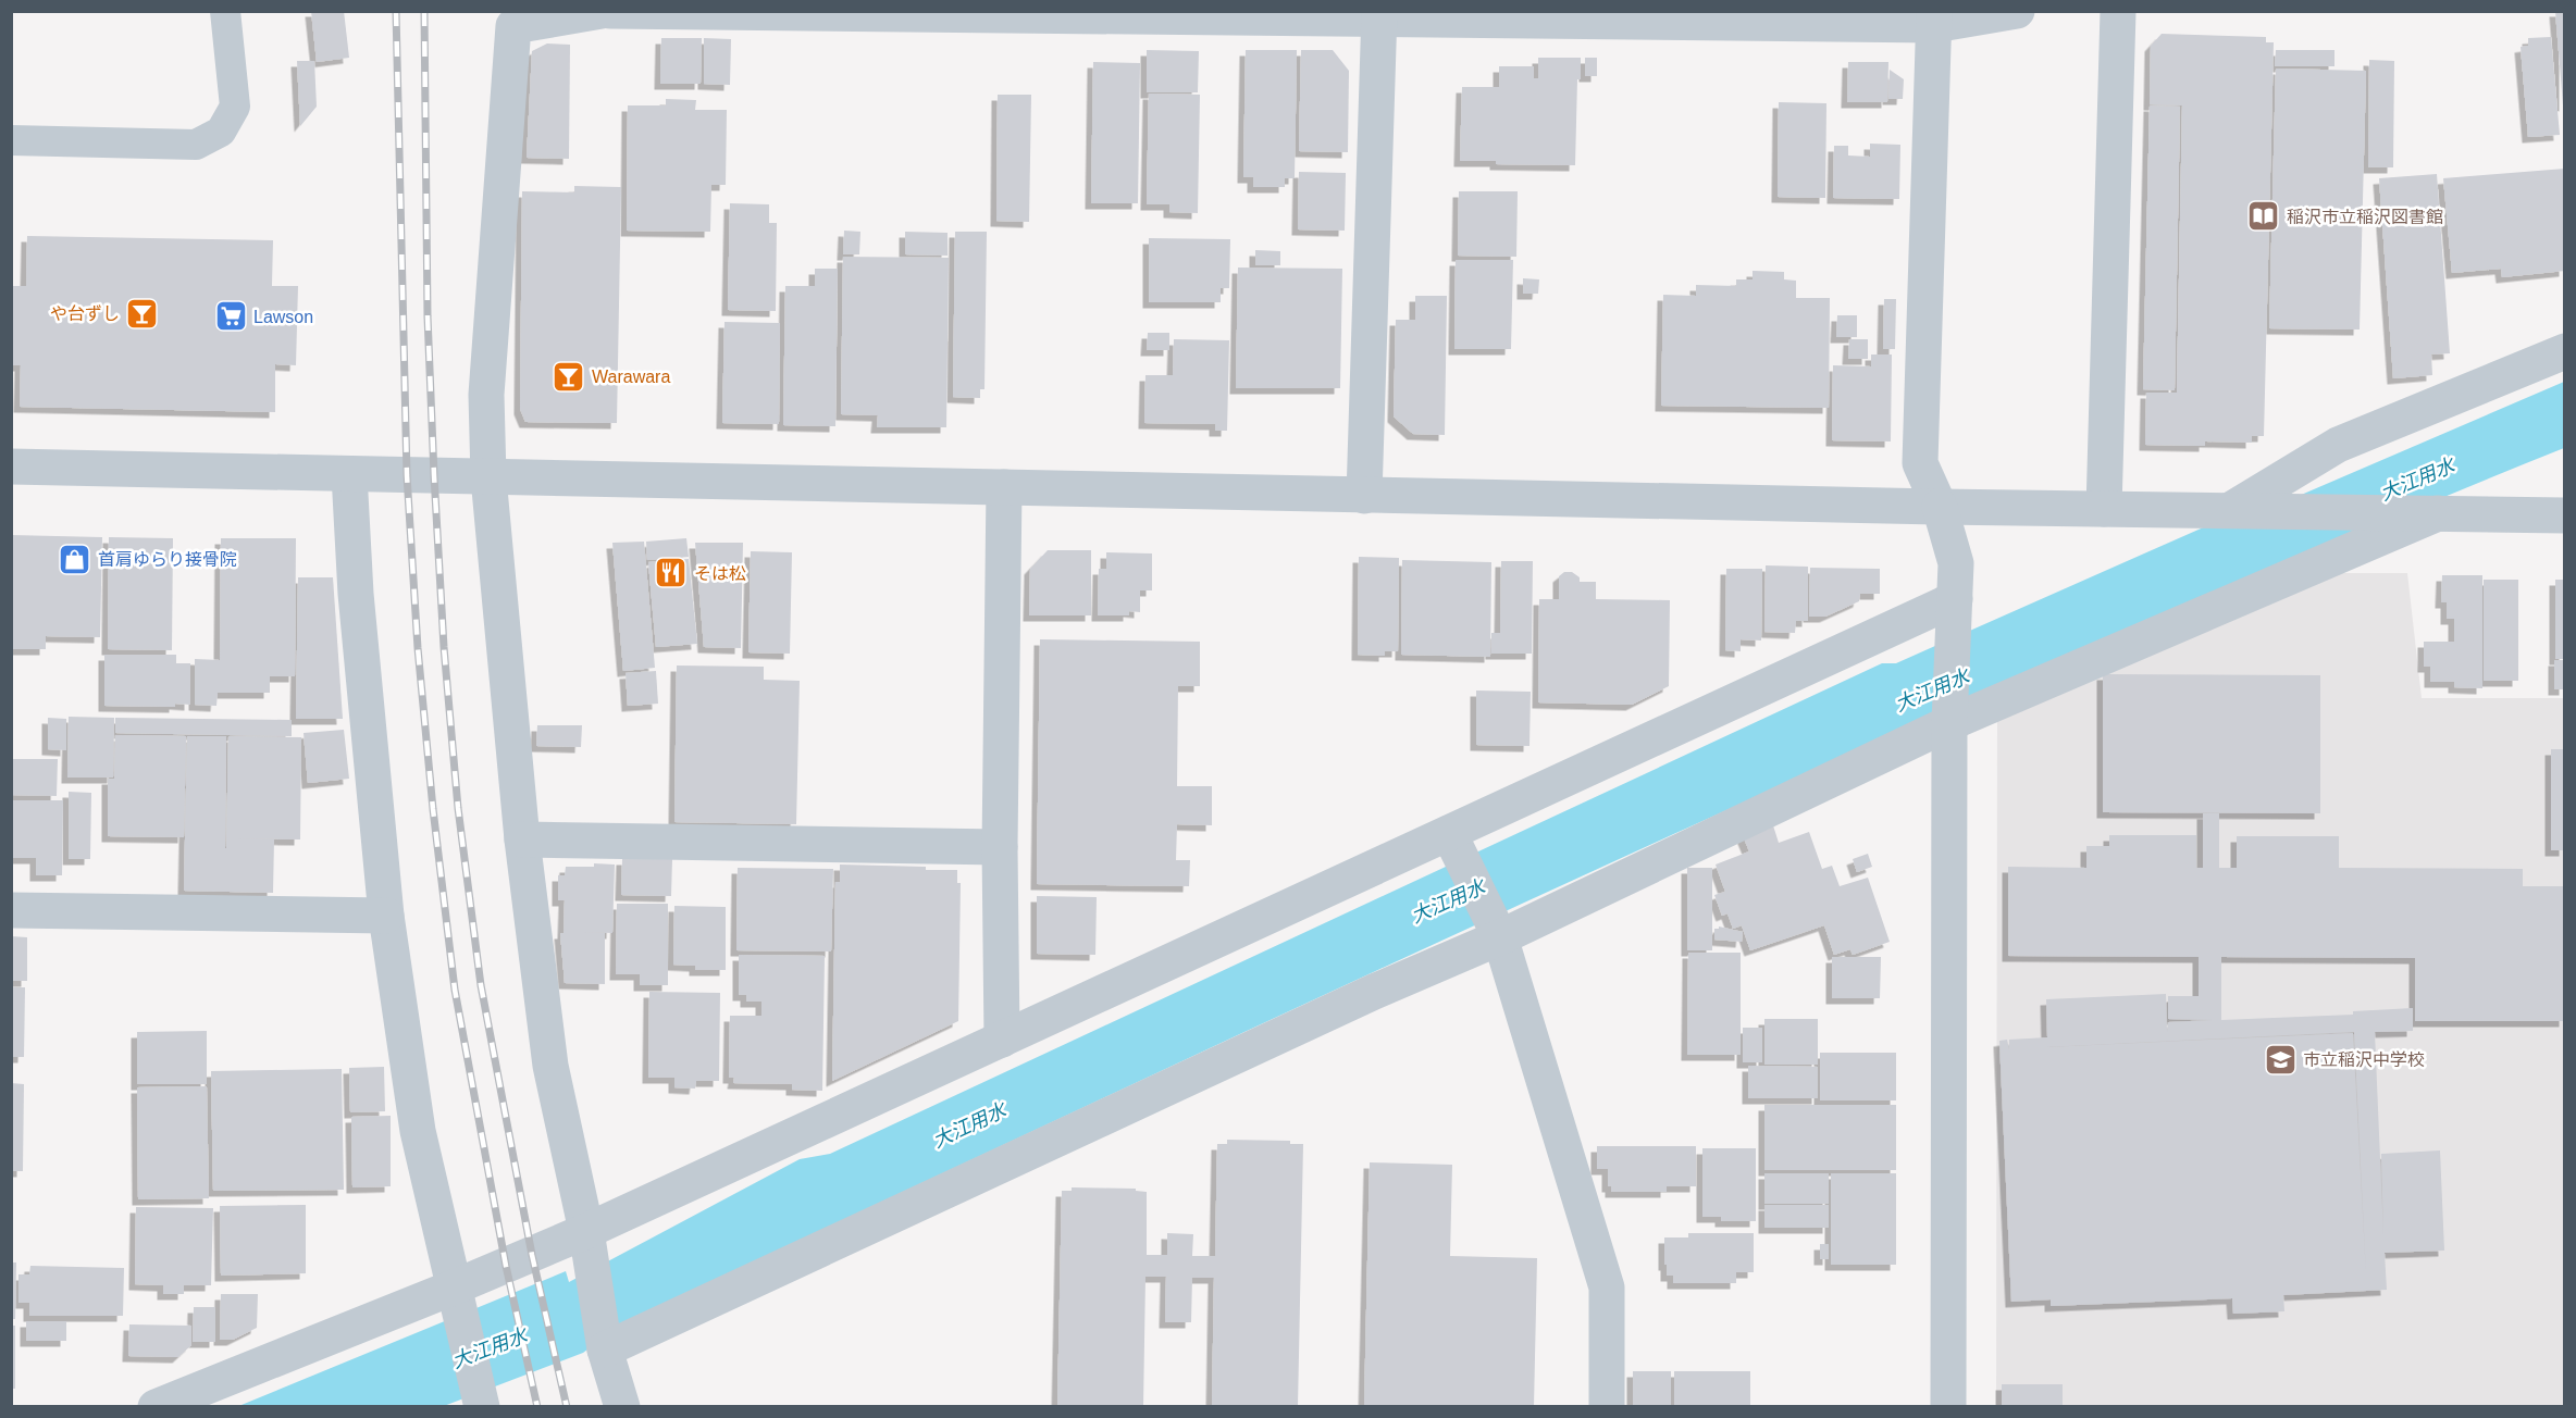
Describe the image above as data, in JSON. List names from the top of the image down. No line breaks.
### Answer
{"water":["大江用水"],"places":{"library":["稲沢市立稲沢図書館"],"bar":["や台ずし","Warawara"],"supermarket":["Lawson"],"shop":["首肩ゆらり接骨院"],"restaurant":["そは松"],"school or university":["市立稲沢中学校"]}}
